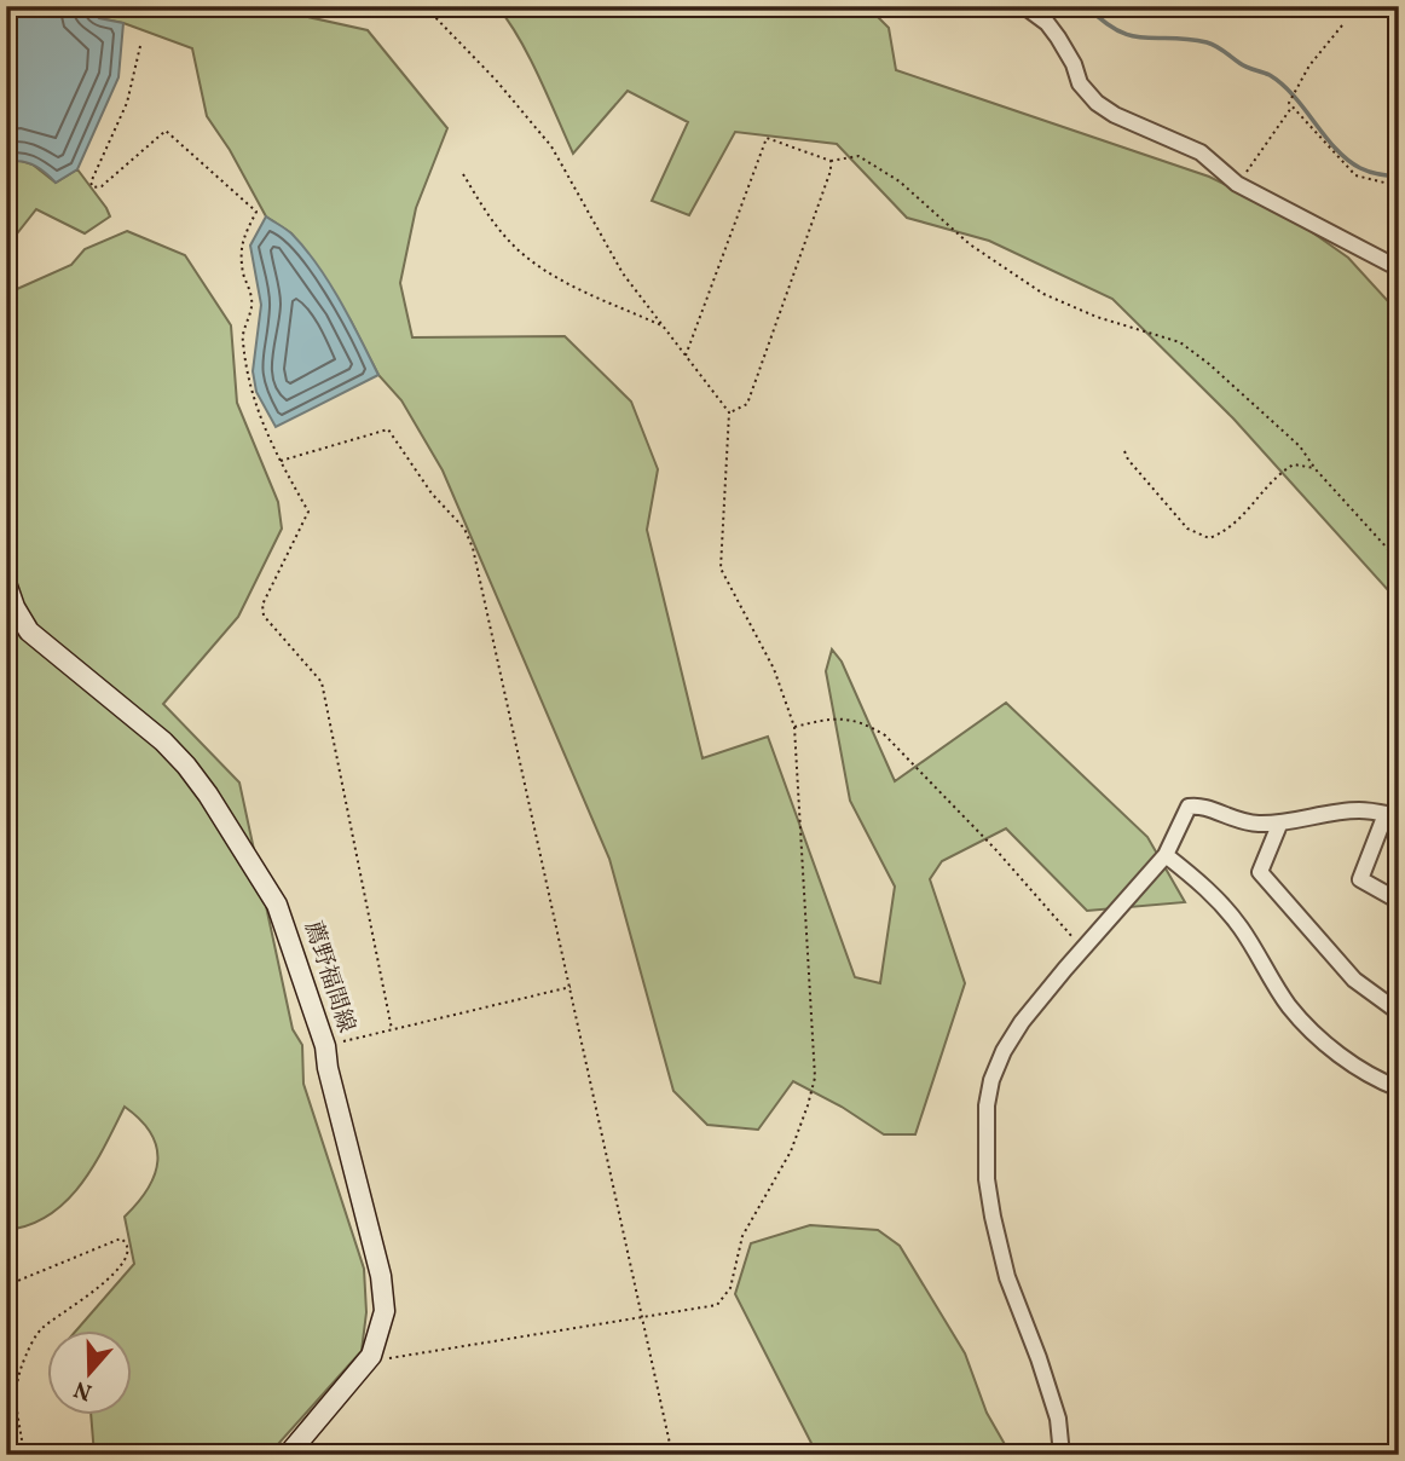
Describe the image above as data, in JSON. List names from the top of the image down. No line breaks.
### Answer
{"streets":{"main road":["薦野福間線"]},"north":"bottom"}
